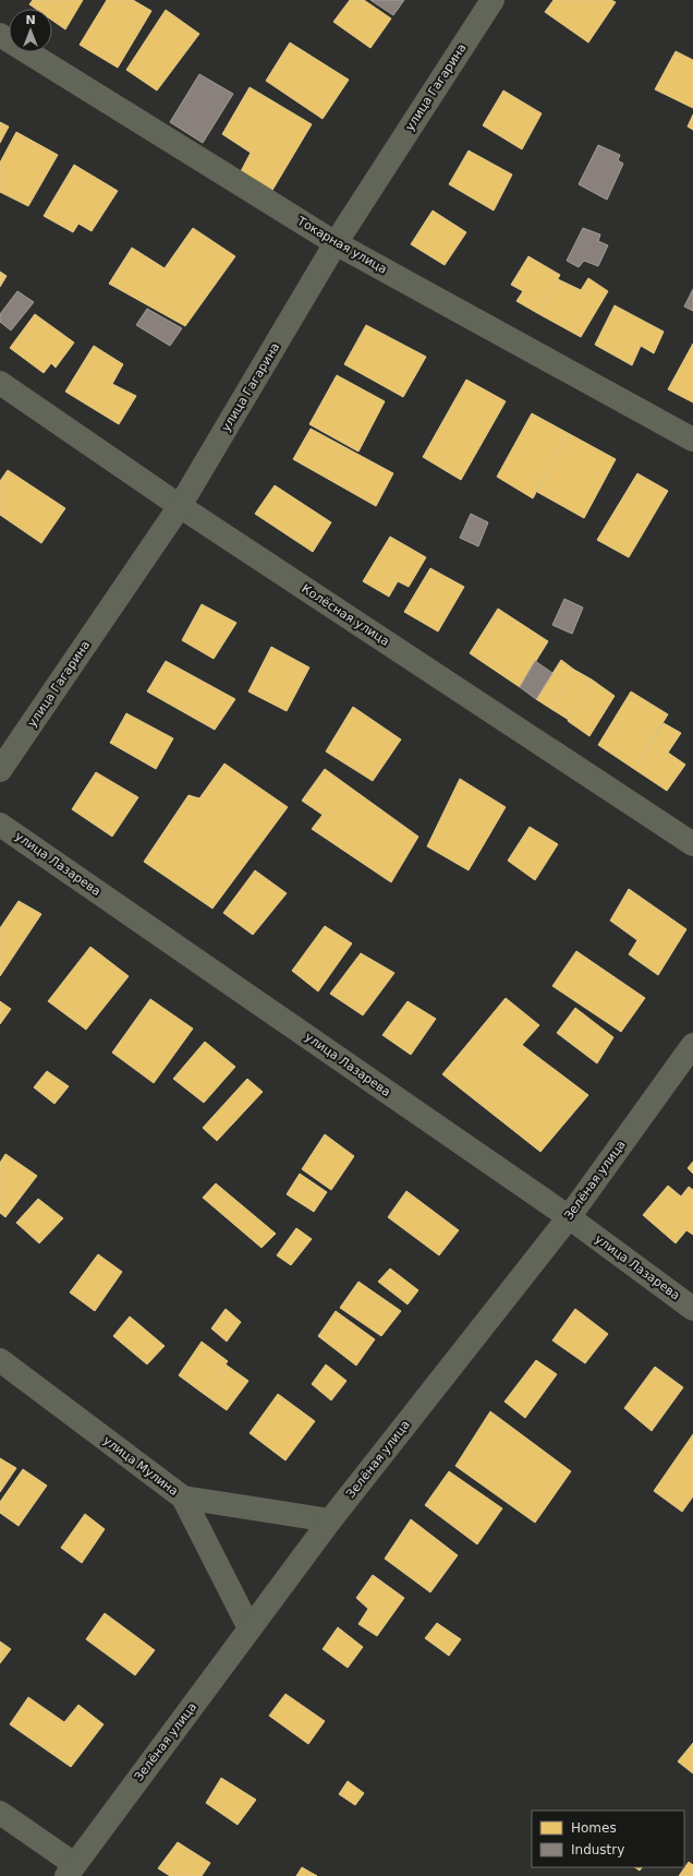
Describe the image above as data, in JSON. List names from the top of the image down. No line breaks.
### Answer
{"streets":{"street":["улица Гагарина","Токарная улица","Колёсная улица","улица Лазарева","Зелёная улица","улица Мулина"]},"crossings":[["улица Гагарина","Токарная улица"],["улица Гагарина","Колёсная улица"],["улица Лазарева","Зелёная улица"],["Зелёная улица","улица Мулина"]],"legend":["Homes","Industry"],"north":"top"}
